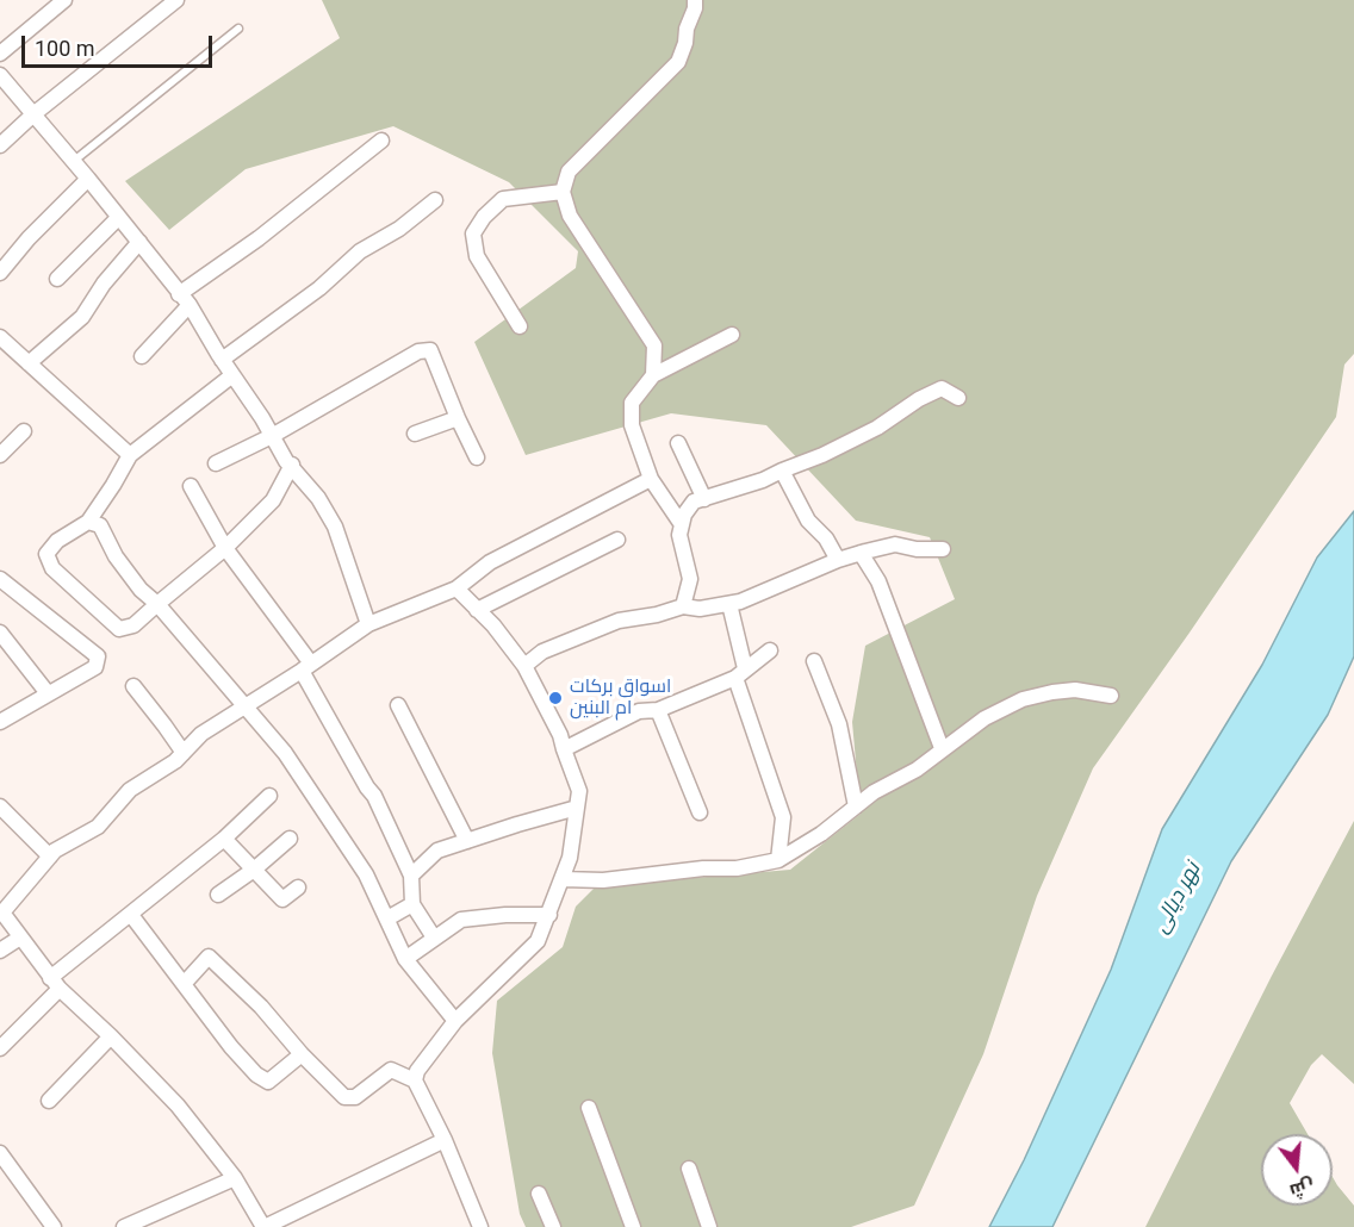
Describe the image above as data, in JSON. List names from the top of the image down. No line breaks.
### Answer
{"water":["نهر ديالى"],"places":["اسواق بركات ام البنين"],"scale_bar":"100 m","north":"bottom"}
